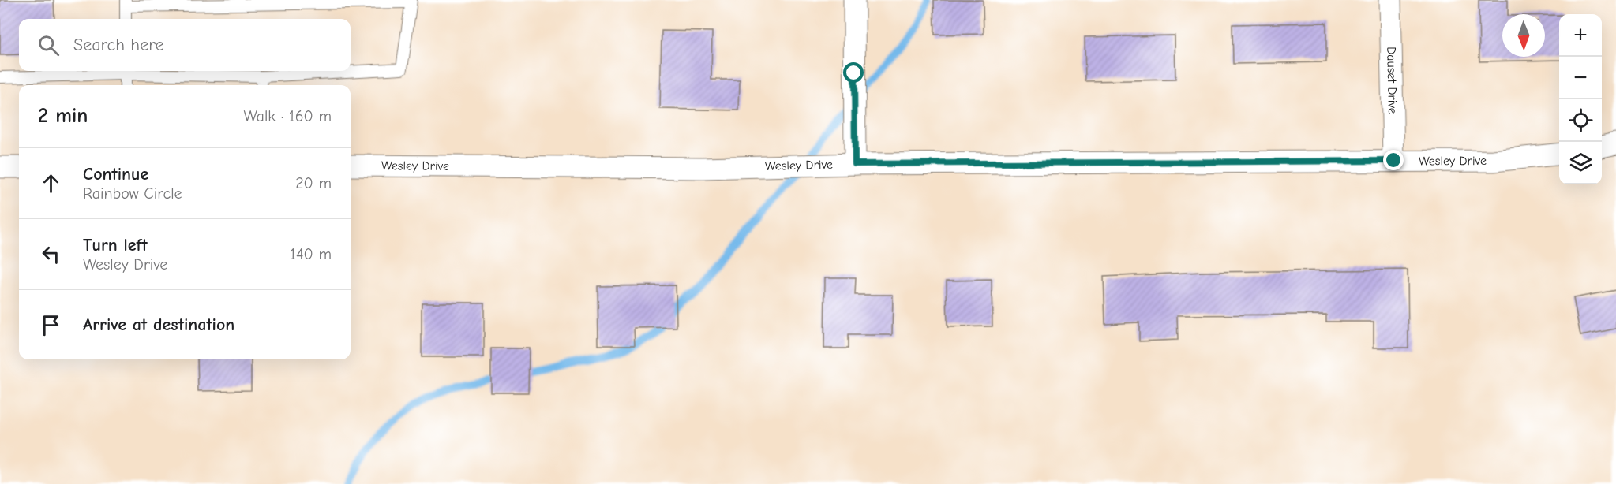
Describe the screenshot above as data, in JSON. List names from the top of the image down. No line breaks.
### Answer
{"streets":{"street":["Dauset Drive","Wesley Drive"]},"crossings":[["Dauset Drive","Wesley Drive"]],"north":"bottom","page":{"map_buttons":["+","−"],"search":"Search here","heading":["2 min","Walk · 160 m"],"list":[["Continue","Rainbow Circle","20 m"],["Turn left","Wesley Drive","140 m"],"Arrive at destination"]}}
